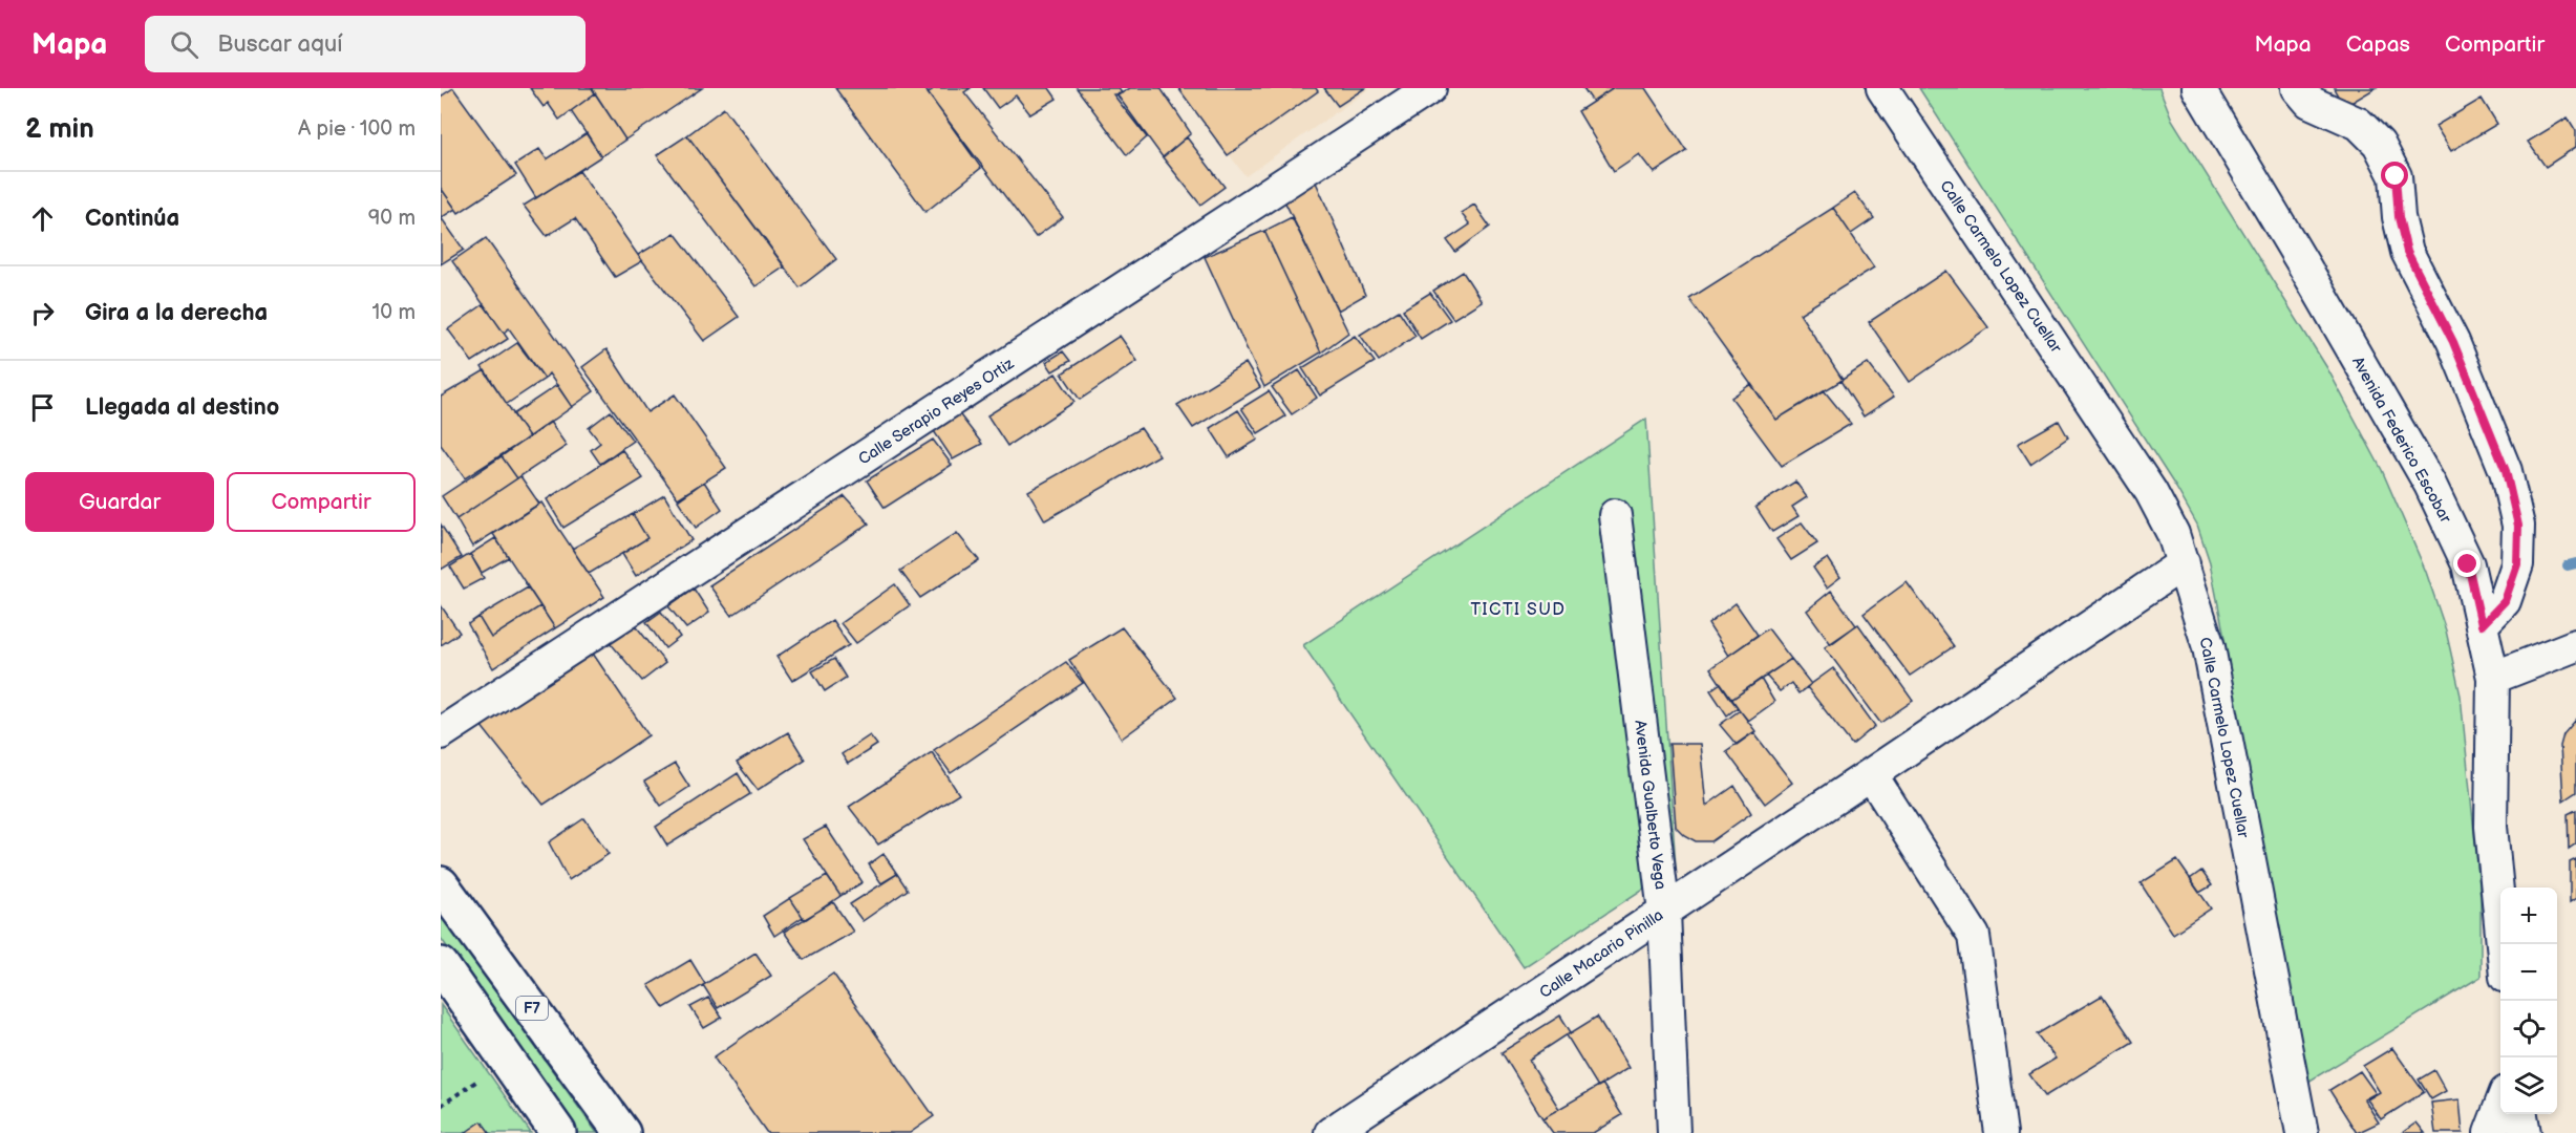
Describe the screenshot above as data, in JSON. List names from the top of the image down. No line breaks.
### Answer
{"streets":{"highway":["F7"],"street":["Calle Carmelo Lopez Cuellar","Calle Serapio Reyes Ortiz","Avenida Federico Escobar","Avenida Gualberto Vega","Calle Macario Pinilla"]},"crossings":[["Calle Carmelo Lopez Cuellar","Calle Macario Pinilla"],["Avenida Gualberto Vega","Calle Macario Pinilla"]],"districts":["TICTI SUD"],"page":{"header":"Mapa","search":"Buscar aquí","nav":["Mapa","Capas","Compartir"],"heading":["2 min","A pie · 100 m"],"list":[["Continúa","90 m"],["Gira a la derecha","10 m"],"Llegada al destino"],"buttons":["Guardar","Compartir"],"map_buttons":["+","−"]}}
